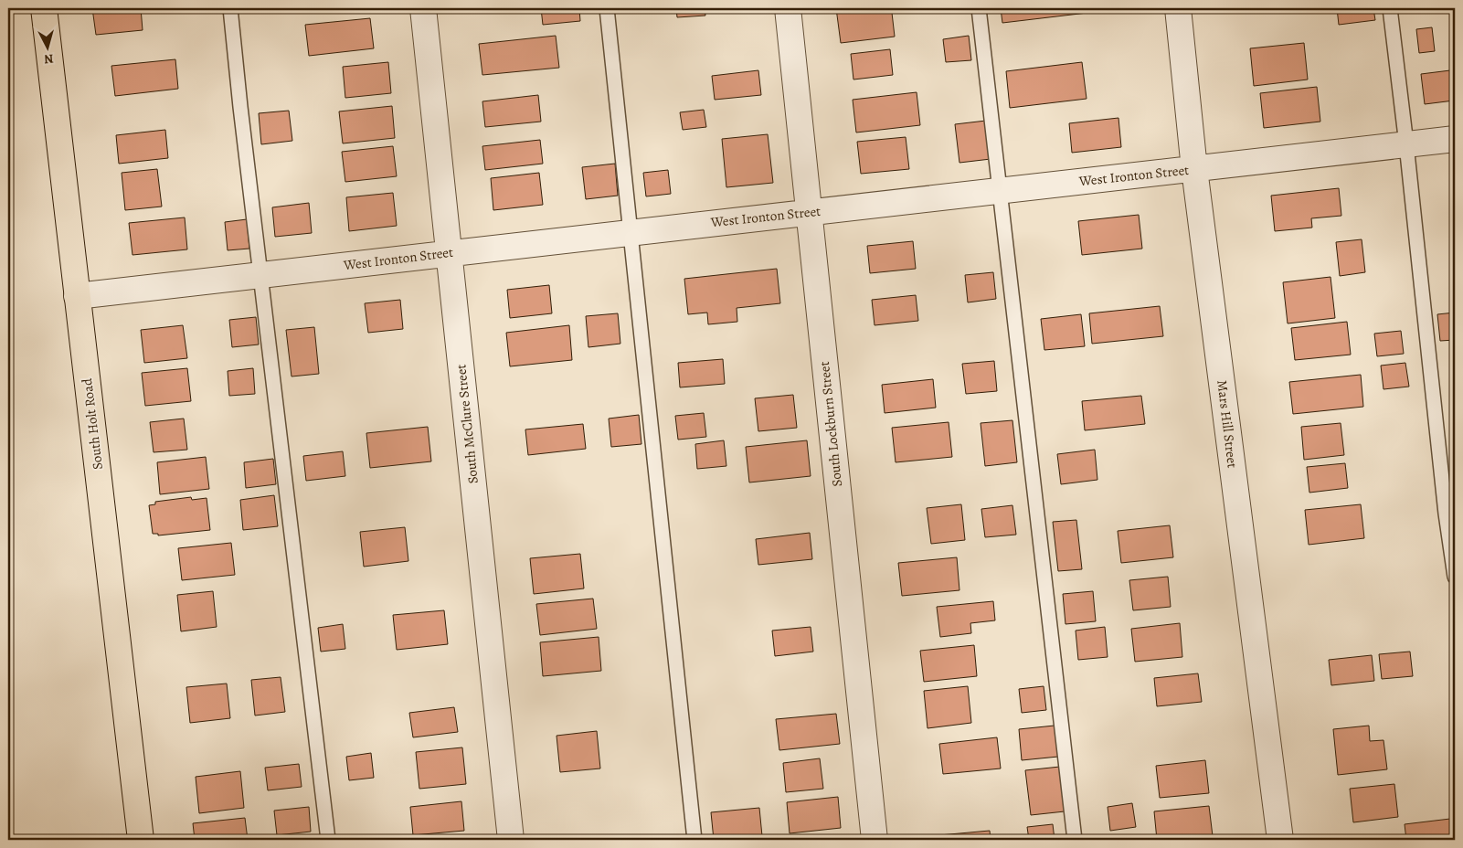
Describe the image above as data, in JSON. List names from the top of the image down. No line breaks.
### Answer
{"streets":{"main road":["South Holt Road"],"street":["West Ironton Street","South McClure Street","South Lockburn Street","Mars Hill Street"]},"crossings":[["West Ironton Street","South Holt Road"],["West Ironton Street","South McClure Street"],["West Ironton Street","South Lockburn Street"],["West Ironton Street","Mars Hill Street"]],"north":"bottom"}
